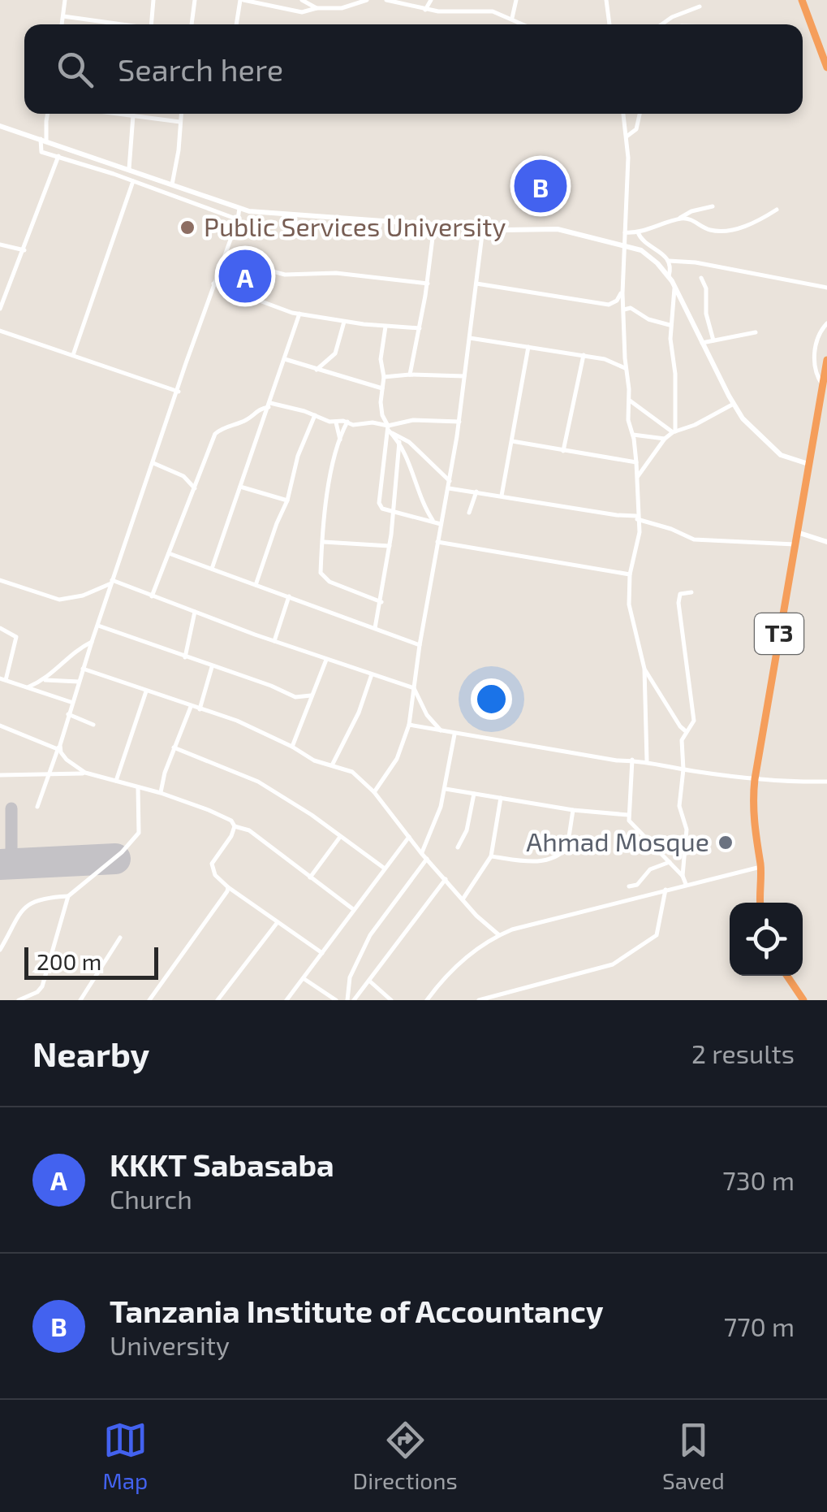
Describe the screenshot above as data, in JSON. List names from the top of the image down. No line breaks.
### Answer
{"streets":{"highway":["T3"]},"places":["Public Services University","Ahmad Mosque"],"scale_bar":"200 m","page":{"search":"Search here","pins":["B","A"],"scale":"200 m","heading":["Nearby","2 results"],"list":[{"mark":"A","name":"KKKT Sabasaba","note":"Church","value":"730 m"},{"mark":"B","name":"Tanzania Institute of Accountancy","note":"University","value":"770 m"}],"nav":["Map","Directions","Saved"]}}
